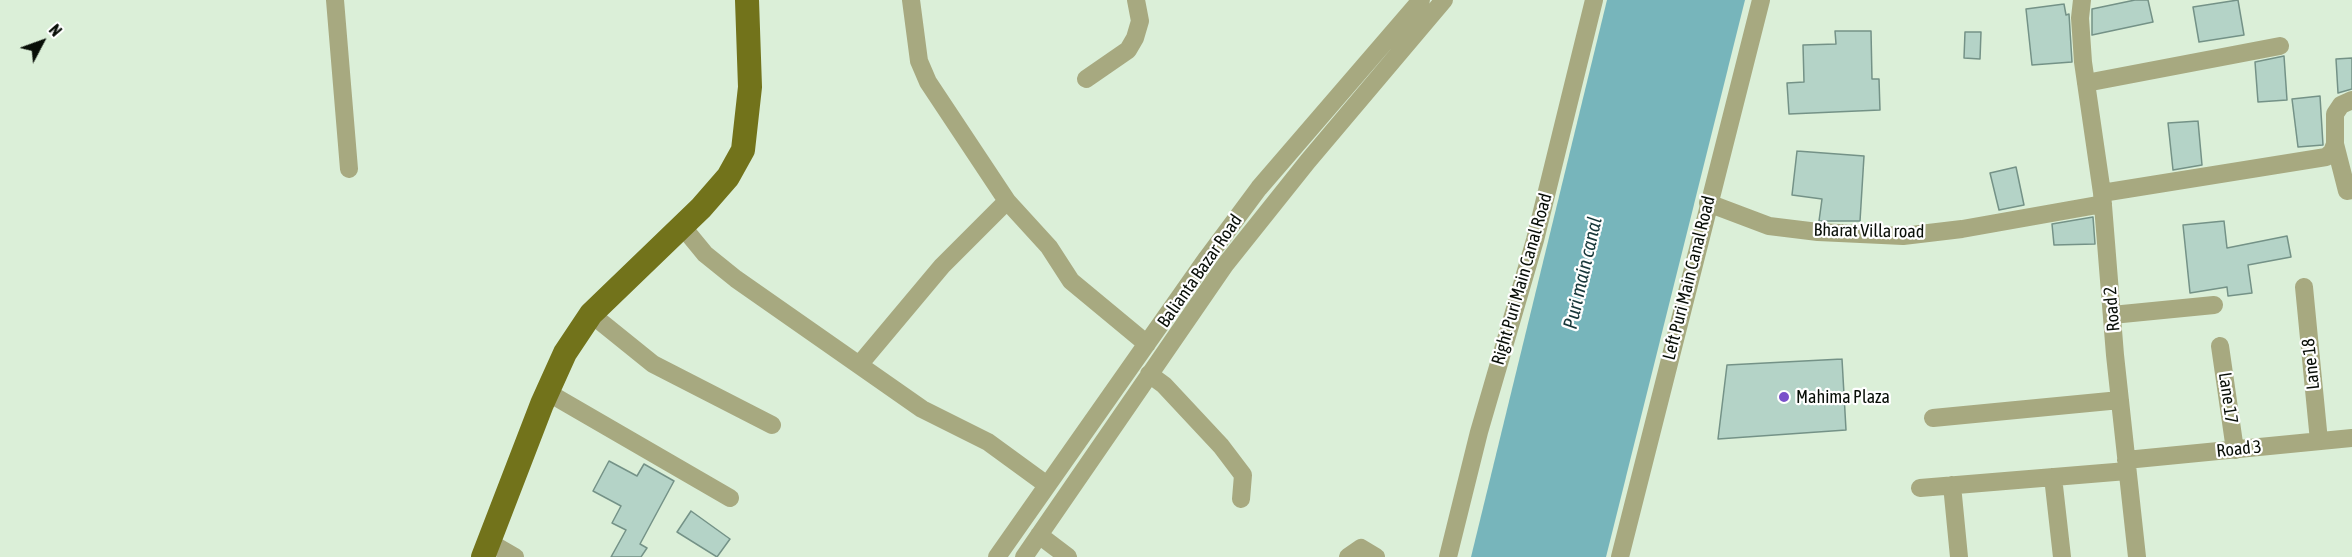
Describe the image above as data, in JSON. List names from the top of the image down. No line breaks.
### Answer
{"streets":{"street":["Bharat Villa road","Balianta Bazar Road","Left Puri Main Canal Road","Right Puri Main Canal Road","Road 2","Lane 18","Lane 17","Road 3"]},"crossings":[["Bharat Villa road","Left Puri Main Canal Road"],["Bharat Villa road","Road 2"],["Road 2","Road 3"],["Lane 18","Road 3"],["Lane 17","Road 3"]],"water":["Puri main canal"],"places":["Mahima Plaza"],"north":"top right"}
